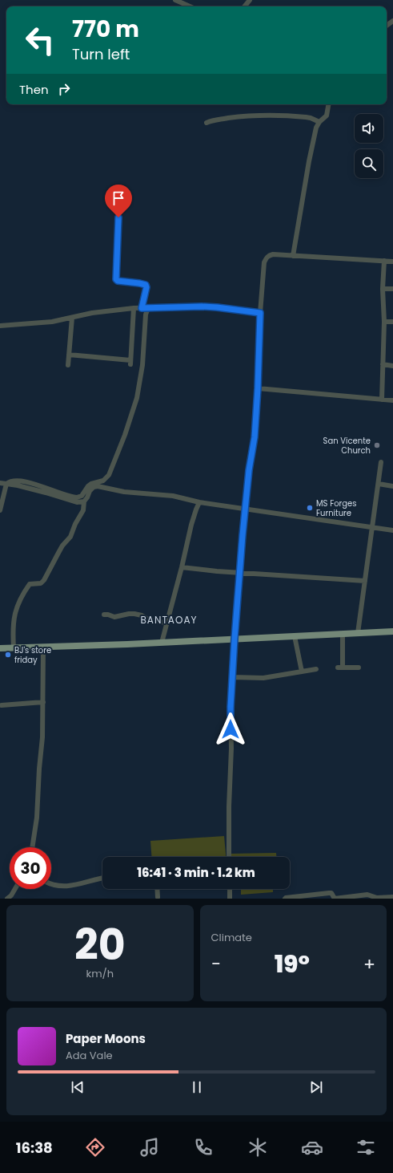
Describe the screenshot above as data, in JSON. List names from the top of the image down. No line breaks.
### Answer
{"districts":["BANTAOAY"],"places":["San Vicente Church","MS Forges Furniture","BJ's store friday"],"page":{"turn":["770 m","Turn left"],"then":"Then","limit":"30","trip":"16:41 · 3 min · 1.2 km","tile":[["20","km/h"],"Climate"],"heat":["−","19°","+"],"song":["Paper Moons","Ada Vale"],"tabs":"16:38"}}
